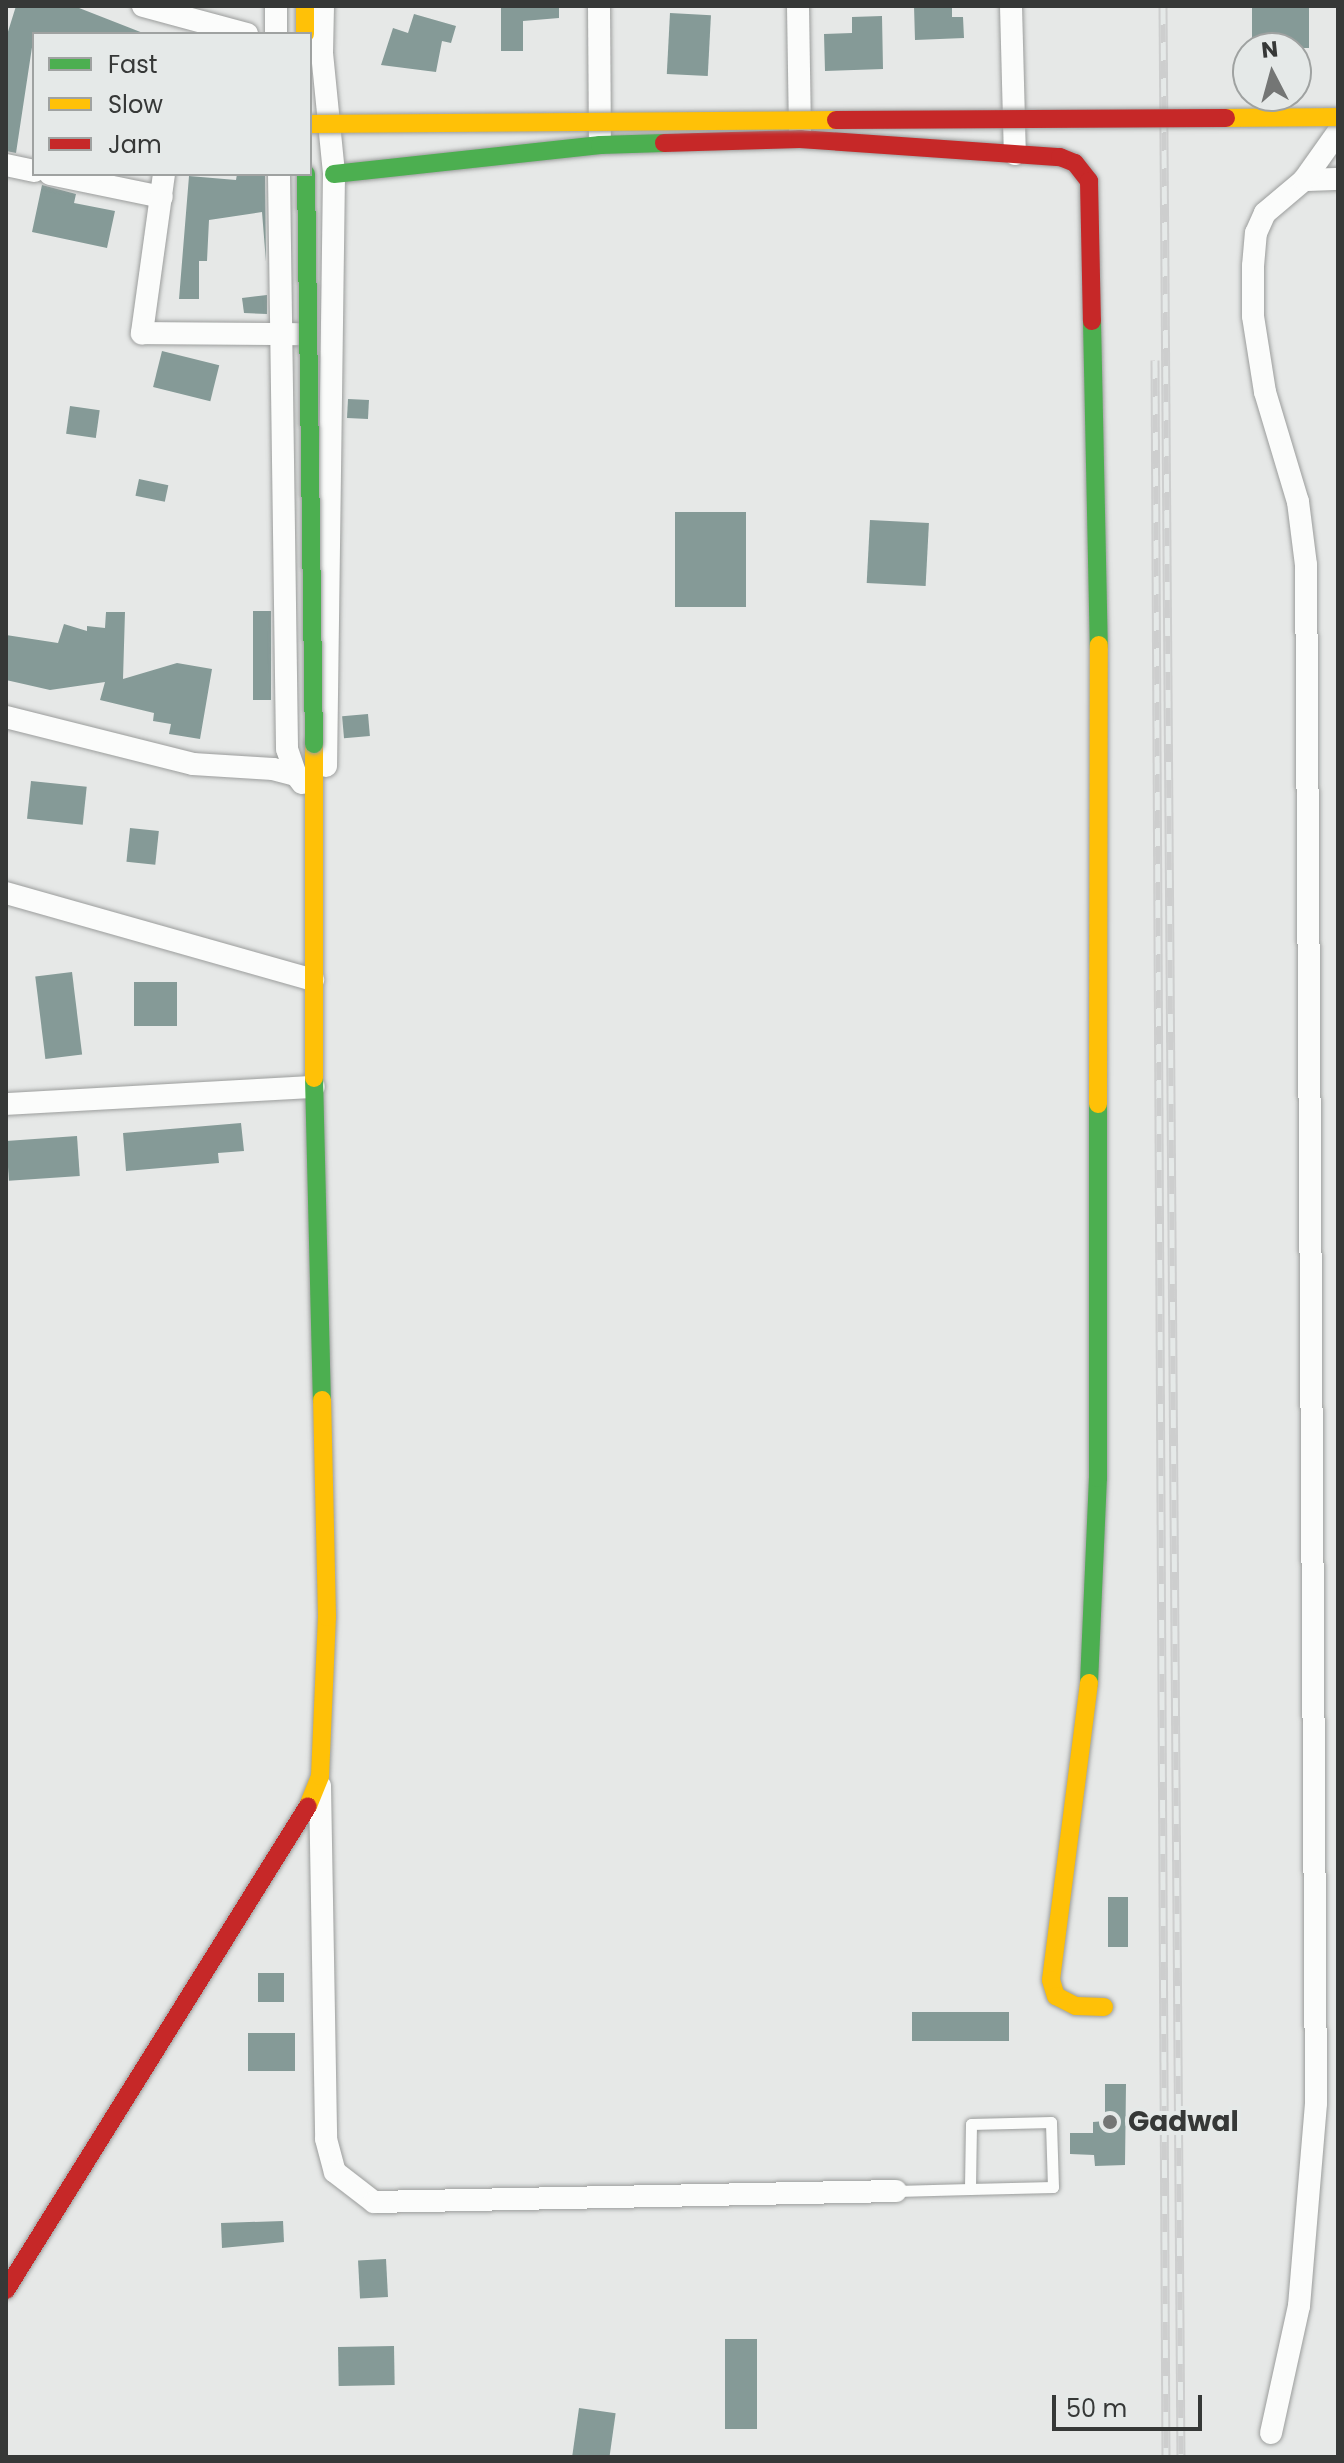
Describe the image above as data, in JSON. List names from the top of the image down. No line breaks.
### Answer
{"places":["Gadwal"],"legend":["Fast","Slow","Jam"],"scale_bar":"50 m","north":"top"}
